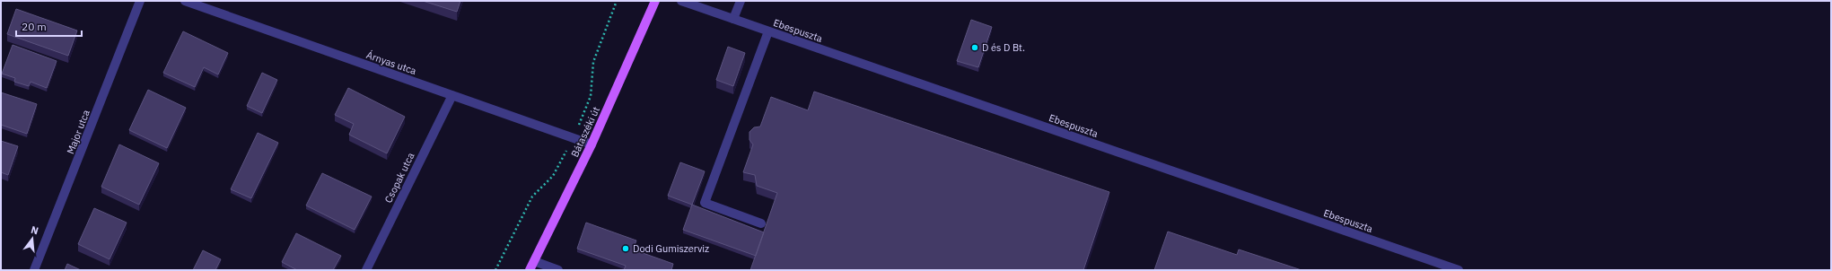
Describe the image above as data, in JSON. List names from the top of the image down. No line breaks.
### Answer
{"streets":{"main road":["Bátaszéki út"],"street":["Ebespuszta","Árnyas utca","Major utca","Csopak utca"]},"crossings":[["Árnyas utca","Bátaszéki út"],["Árnyas utca","Csopak utca"]],"places":["D és D Bt.","Dodi Gumiszerviz"],"scale_bar":"20 m","north":"top"}
